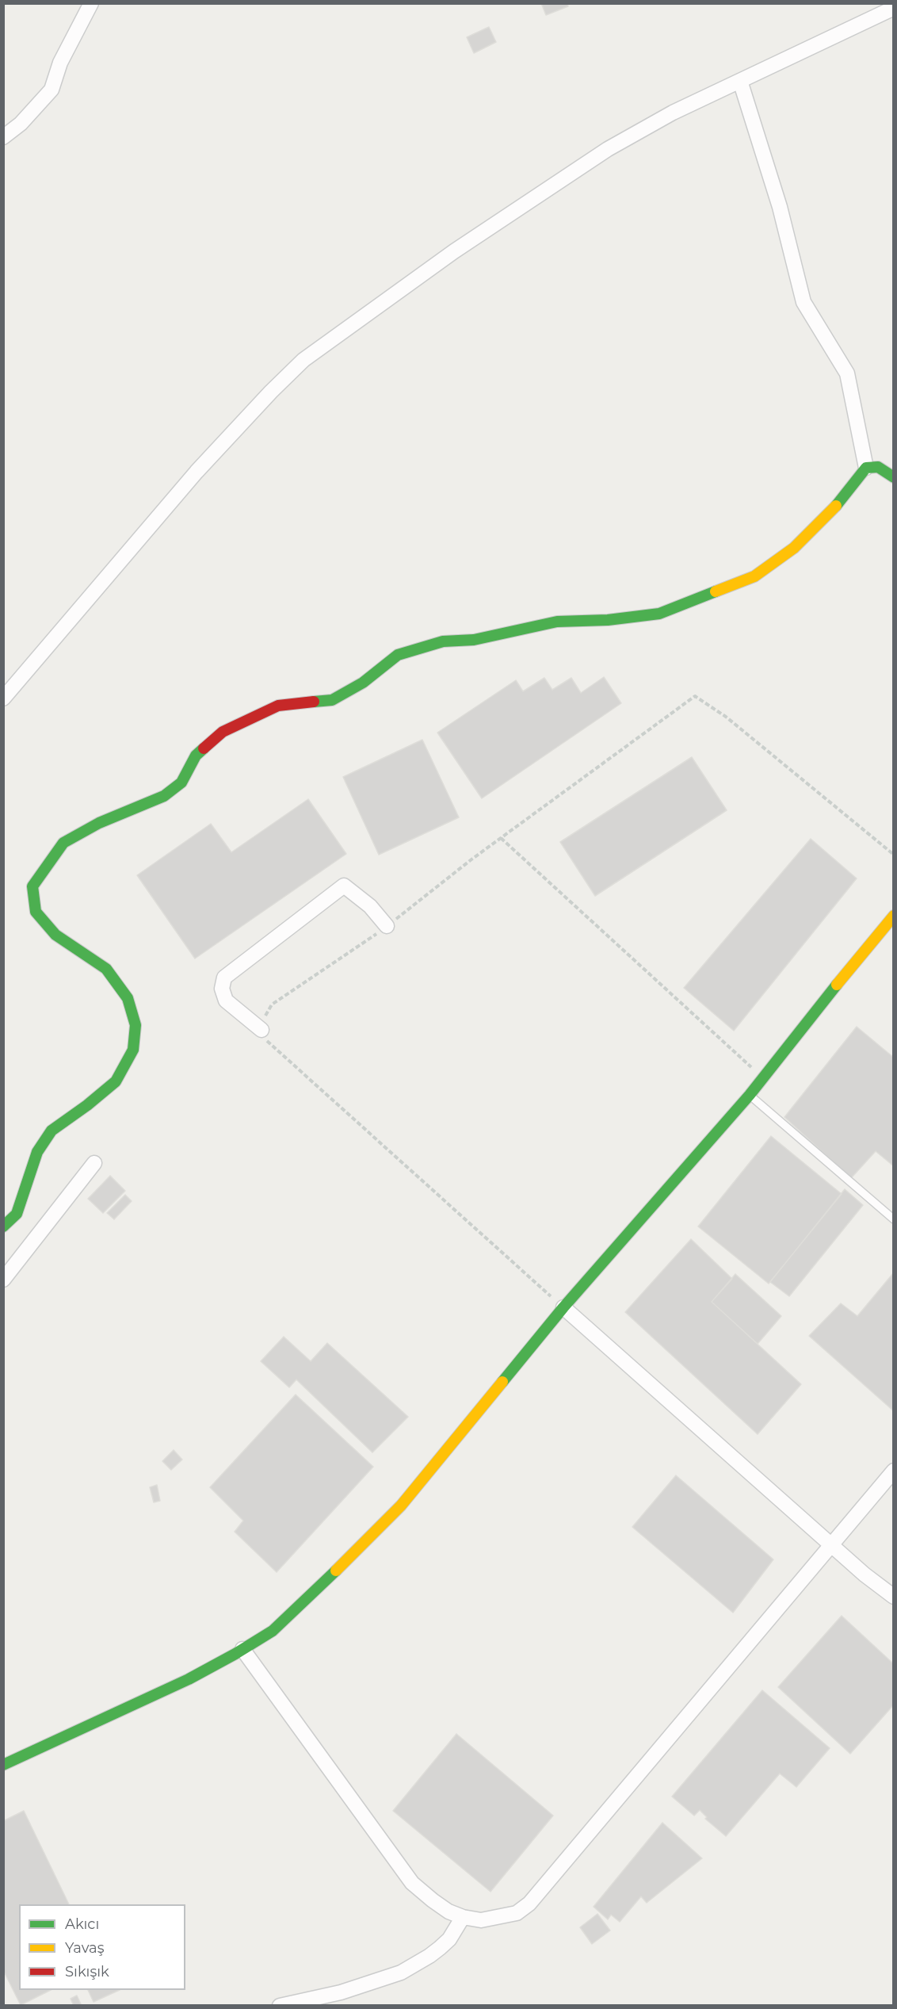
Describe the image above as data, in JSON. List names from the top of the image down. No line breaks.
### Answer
{"legend":["Akıcı","Yavaş","Sıkışık"]}
